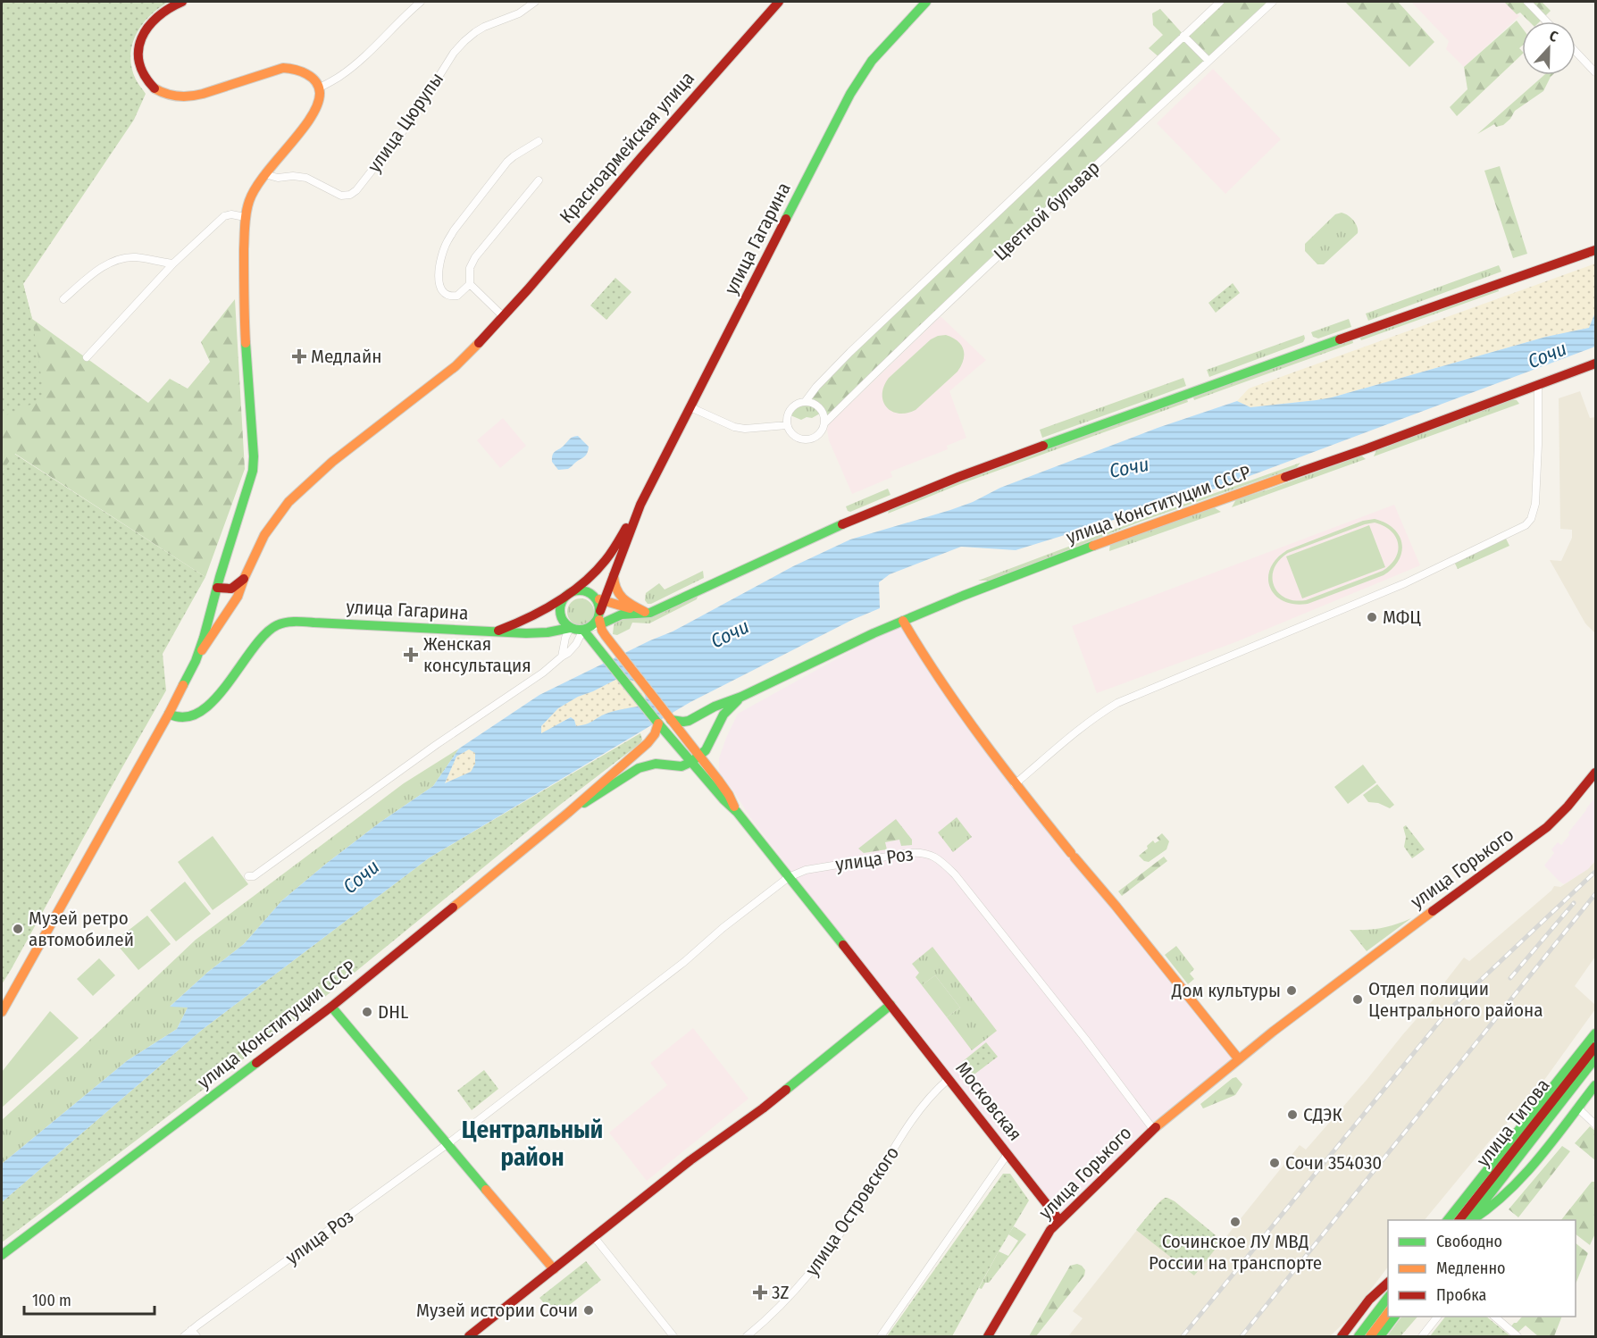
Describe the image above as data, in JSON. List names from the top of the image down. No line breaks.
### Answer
{"streets":{"main road":["Красноармейская улица","улица Гагарина","улица Конституции СССР","улица Горького","Московская","улица Титова"],"street":["улица Цюрупы","Цветной бульвар","улица Роз","улица Островского"]},"crossings":[["улица Роз","улица Горького"],["улица Роз","Московская"],["улица Горького","Московская"],["Московская","улица Островского"]],"districts":["Центральный район"],"water":["Сочи"],"places":{"health":["Медлайн","Женская консультация","3Z"],"other":["МФЦ","Музей ретро автомобилей","Дом культуры","Отдел полиции Центрального района","DHL","СДЭК","Сочи 354030","Сочинское ЛУ МВД России на транспорте","Музей истории Сочи"]},"legend":["Свободно","Медленно","Пробка"],"scale_bar":"100 m","north":"top"}
